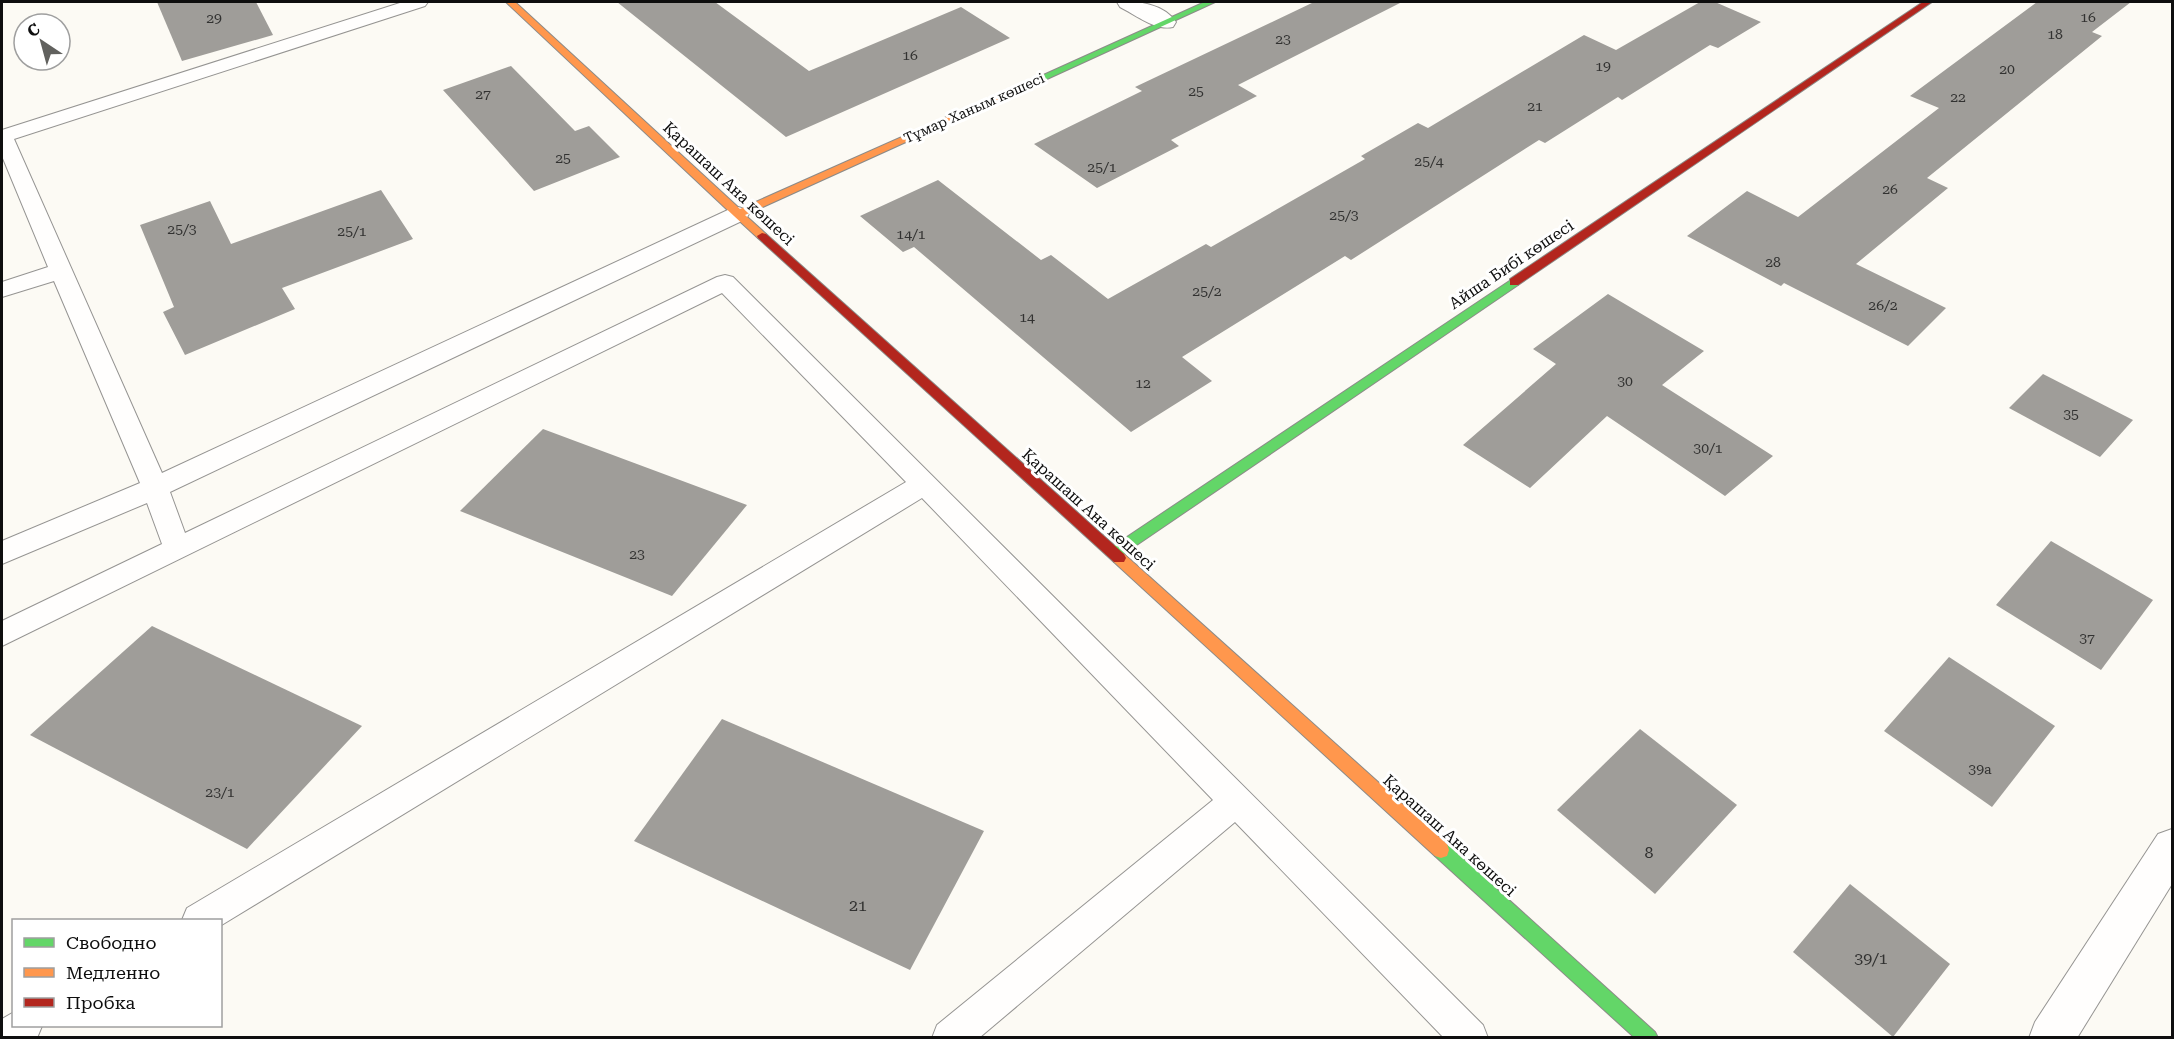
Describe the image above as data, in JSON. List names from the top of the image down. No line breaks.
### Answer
{"streets":{"street":["Тұмар Ханым көшесі","Қарашаш Ана көшесі","Айша Бибі көшесі"]},"crossings":[["Тұмар Ханым көшесі","Қарашаш Ана көшесі"],["Қарашаш Ана көшесі","Айша Бибі көшесі"]],"house_numbers":["16","29","18","23","16","19","20","25","27","22","21","25","25/4","25/1","26","25/3","25/3","25/1","14/1","28","25/2","26/2","14","30","12","35","30/1","23","37","39а","23/1","8","21","39/1"],"legend":["Свободно","Медленно","Пробка"],"north":"top left"}
